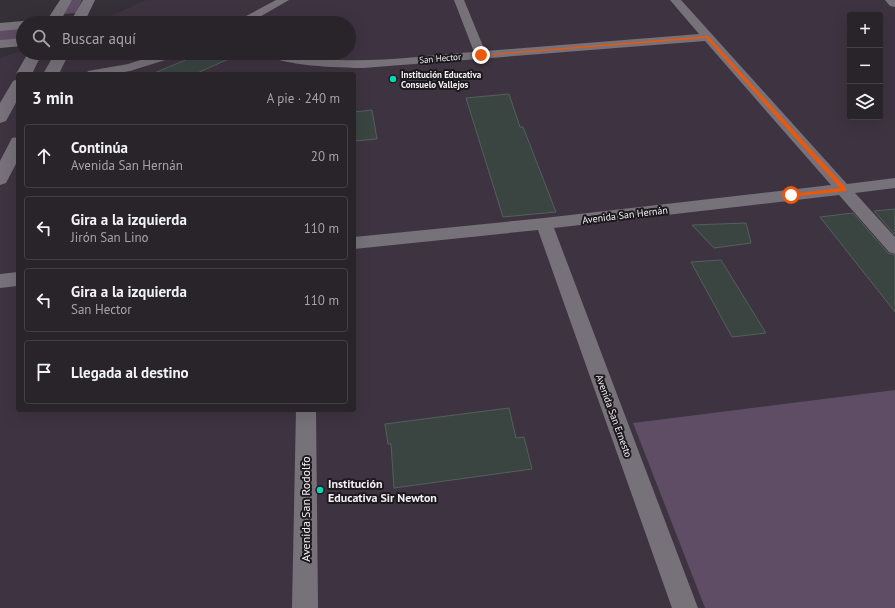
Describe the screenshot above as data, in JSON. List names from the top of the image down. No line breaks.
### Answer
{"streets":{"street":["San Hector","Avenida San Hernán","Avenida San Ernesto","Avenida San Rodolfo"]},"crossings":[["Avenida San Hernán","Avenida San Ernesto"]],"places":["Institución Educativa Consuelo Vallejos","Institución Educativa Sir Newton"],"page":{"map_buttons":["+","−"],"search":"Buscar aquí","heading":["3 min","A pie · 240 m"],"list":[["Continúa","Avenida San Hernán","20 m"],["Gira a la izquierda","Jirón San Lino","110 m"],["Gira a la izquierda","San Hector","110 m"],"Llegada al destino"]}}
